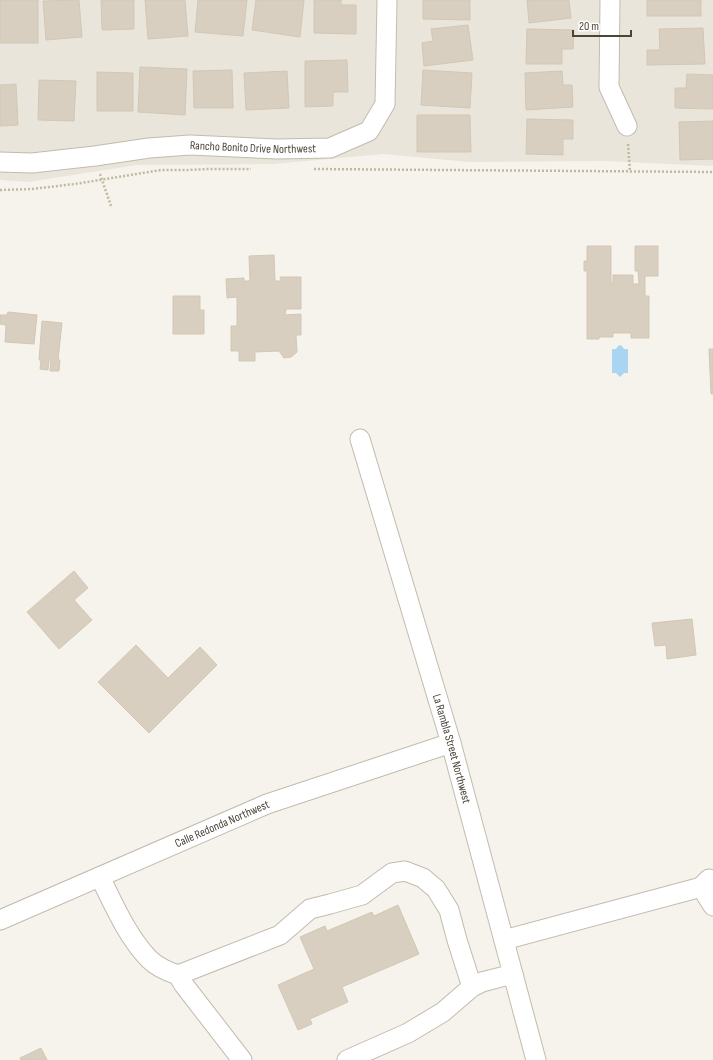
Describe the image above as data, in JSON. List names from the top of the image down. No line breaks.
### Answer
{"streets":{"street":["Rancho Bonito Drive Northwest","La Rambla Street Northwest","Calle Redonda Northwest"]},"crossings":[["La Rambla Street Northwest","Calle Redonda Northwest"]],"scale_bar":"20 m"}
